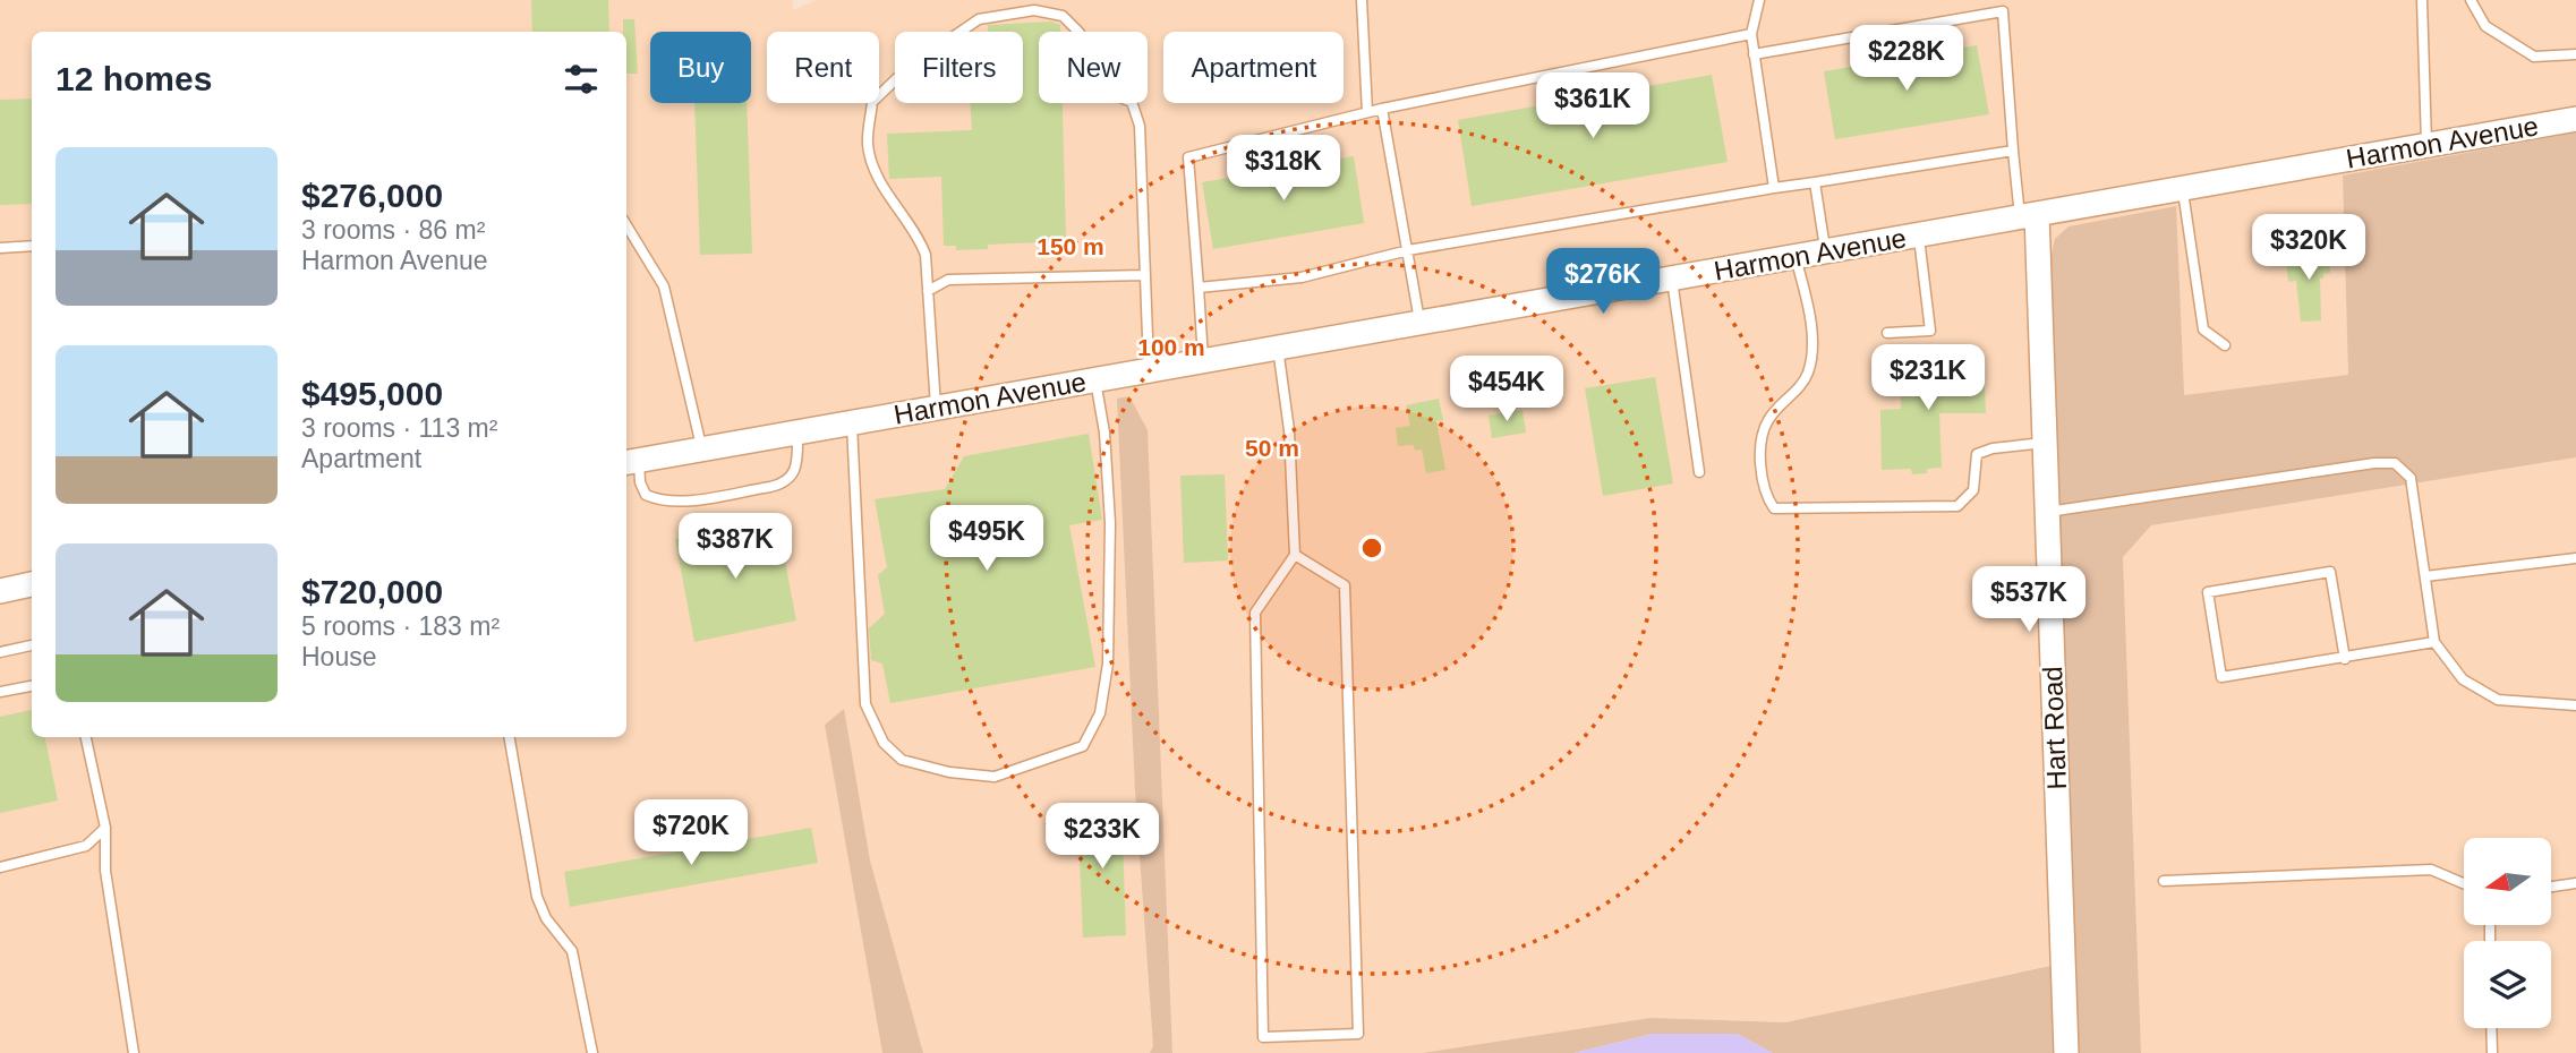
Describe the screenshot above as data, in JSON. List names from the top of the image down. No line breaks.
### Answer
{"streets":{"main road":["Harmon Avenue","Hart Road"]},"crossings":[["Harmon Avenue","Hart Road"]],"north":"left","page":{"price":["$228K","$361K","$318K","$320K","$276K","$231K","$454K","$495K","$387K","$537K","$720K","$233K"],"chip":["Buy","Rent","Filters","New","Apartment"],"heading":"12 homes","list":[{"name":"$276,000","note":"3 rooms · 86 m² · Harmon Avenue"},{"name":"$495,000","note":"3 rooms · 113 m² · Apartment"},{"name":"$720,000","note":"5 rooms · 183 m² · House"}]},"rings":["150 m","100 m","50 m"]}
